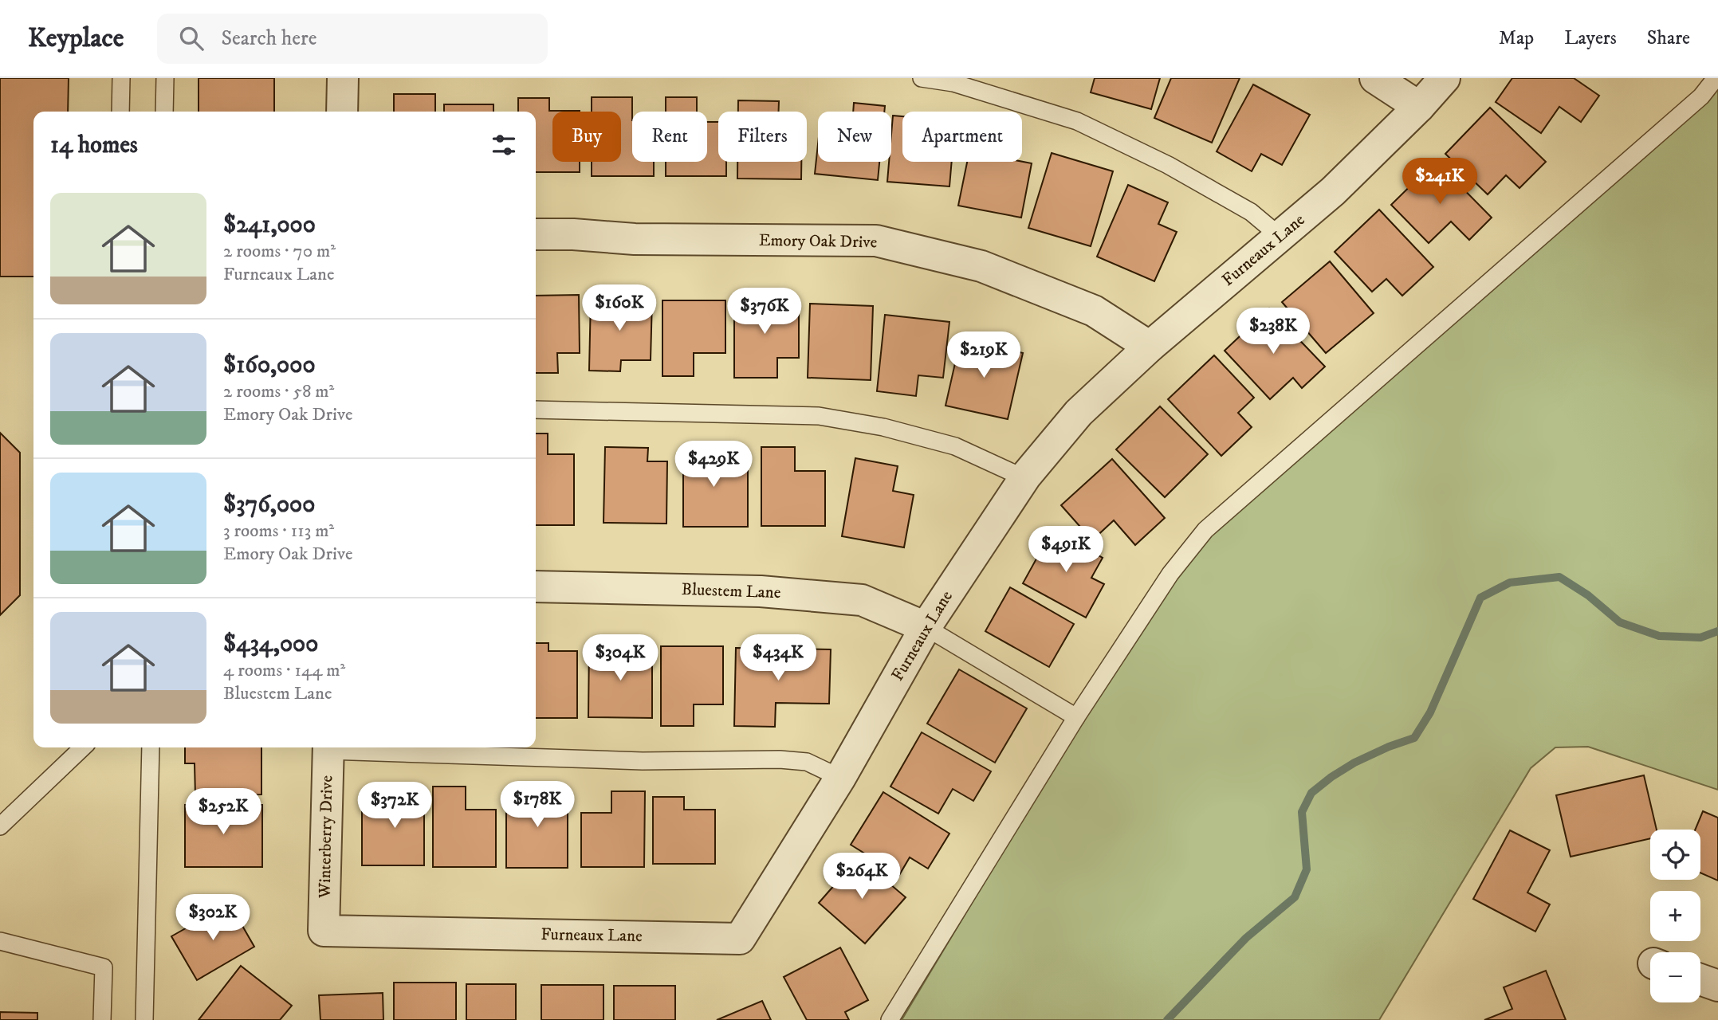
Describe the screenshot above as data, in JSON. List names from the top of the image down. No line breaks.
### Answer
{"streets":{"street":["Emory Oak Drive","Furneaux Lane","Bluestem Lane","Winterberry Drive"]},"crossings":[["Emory Oak Drive","Furneaux Lane"],["Furneaux Lane","Bluestem Lane"],["Furneaux Lane","Winterberry Drive"]],"page":{"header":"Keyplace","search":"Search here","nav":["Map","Layers","Share"],"chip":["Buy","Rent","Filters","New","Apartment"],"heading":"14 homes","price":["$241K","$160K","$376K","$238K","$219K","$429K","$491K","$304K","$434K","$178K","$372K","$252K","$264K","$302K"],"list":[{"name":"$241,000","note":"2 rooms · 70 m² · Furneaux Lane"},{"name":"$160,000","note":"2 rooms · 58 m² · Emory Oak Drive"},{"name":"$376,000","note":"3 rooms · 113 m² · Emory Oak Drive"},{"name":"$434,000","note":"4 rooms · 144 m² · Bluestem Lane"}],"map_buttons":["+","−"]}}
